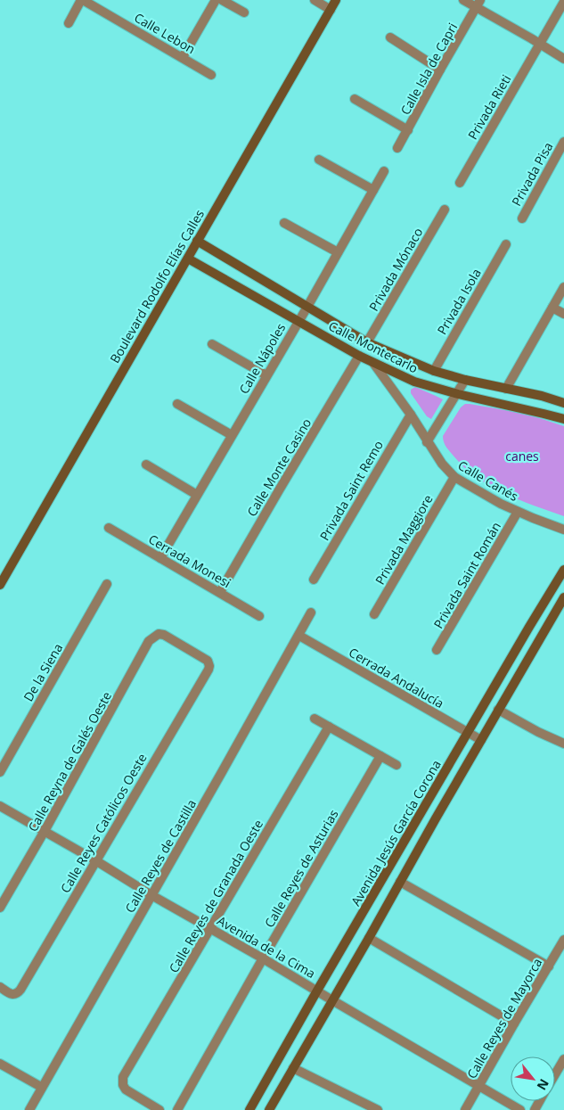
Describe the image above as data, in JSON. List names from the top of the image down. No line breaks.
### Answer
{"streets":{"street":["Calle Lebon","Calle Isla de Capri","Privada Rieti","Privada Pisa","Privada Mónaco","Boulevard Rodolfo Elías Calles","Privada Isola","Calle Montecarlo","Calle Nápoles","Calle Monte Casino","Calle Canés","Privada Saint Remo","Privada Maggiore","Cerrada Monesi","Privada Saint Román","De la Siena","Cerrada Andalucía","Calle Reyna de Galés Oeste","Calle Reyes Católicos Oeste","Avenida Jesús García Corona","Calle Reyes de Castilla","Calle Reyes de Asturias","Calle Reyes de Granada Oeste","Avenida de la Cima","Calle Reyes de Mayorca"]},"crossings":[["Privada Mónaco","Calle Montecarlo"],["Boulevard Rodolfo Elías Calles","Calle Montecarlo"],["Privada Isola","Calle Montecarlo"],["Calle Montecarlo","Calle Nápoles"],["Calle Montecarlo","Calle Monte Casino"],["Calle Montecarlo","Calle Canés"],["Calle Nápoles","Cerrada Monesi"],["Calle Monte Casino","Cerrada Monesi"],["Calle Canés","Privada Saint Remo"],["Calle Canés","Privada Maggiore"],["Calle Canés","Privada Saint Román"],["Cerrada Andalucía","Avenida Jesús García Corona"],["Cerrada Andalucía","Calle Reyes de Castilla"],["Calle Reyna de Galés Oeste","Calle Reyes Católicos Oeste"],["Calle Reyna de Galés Oeste","Avenida de la Cima"],["Calle Reyes Católicos Oeste","Avenida de la Cima"],["Avenida Jesús García Corona","Avenida de la Cima"],["Calle Reyes de Castilla","Avenida de la Cima"],["Calle Reyes de Asturias","Avenida de la Cima"],["Calle Reyes de Granada Oeste","Avenida de la Cima"],["Avenida de la Cima","Calle Reyes de Mayorca"]],"parks":["canes"],"north":"bottom right"}
